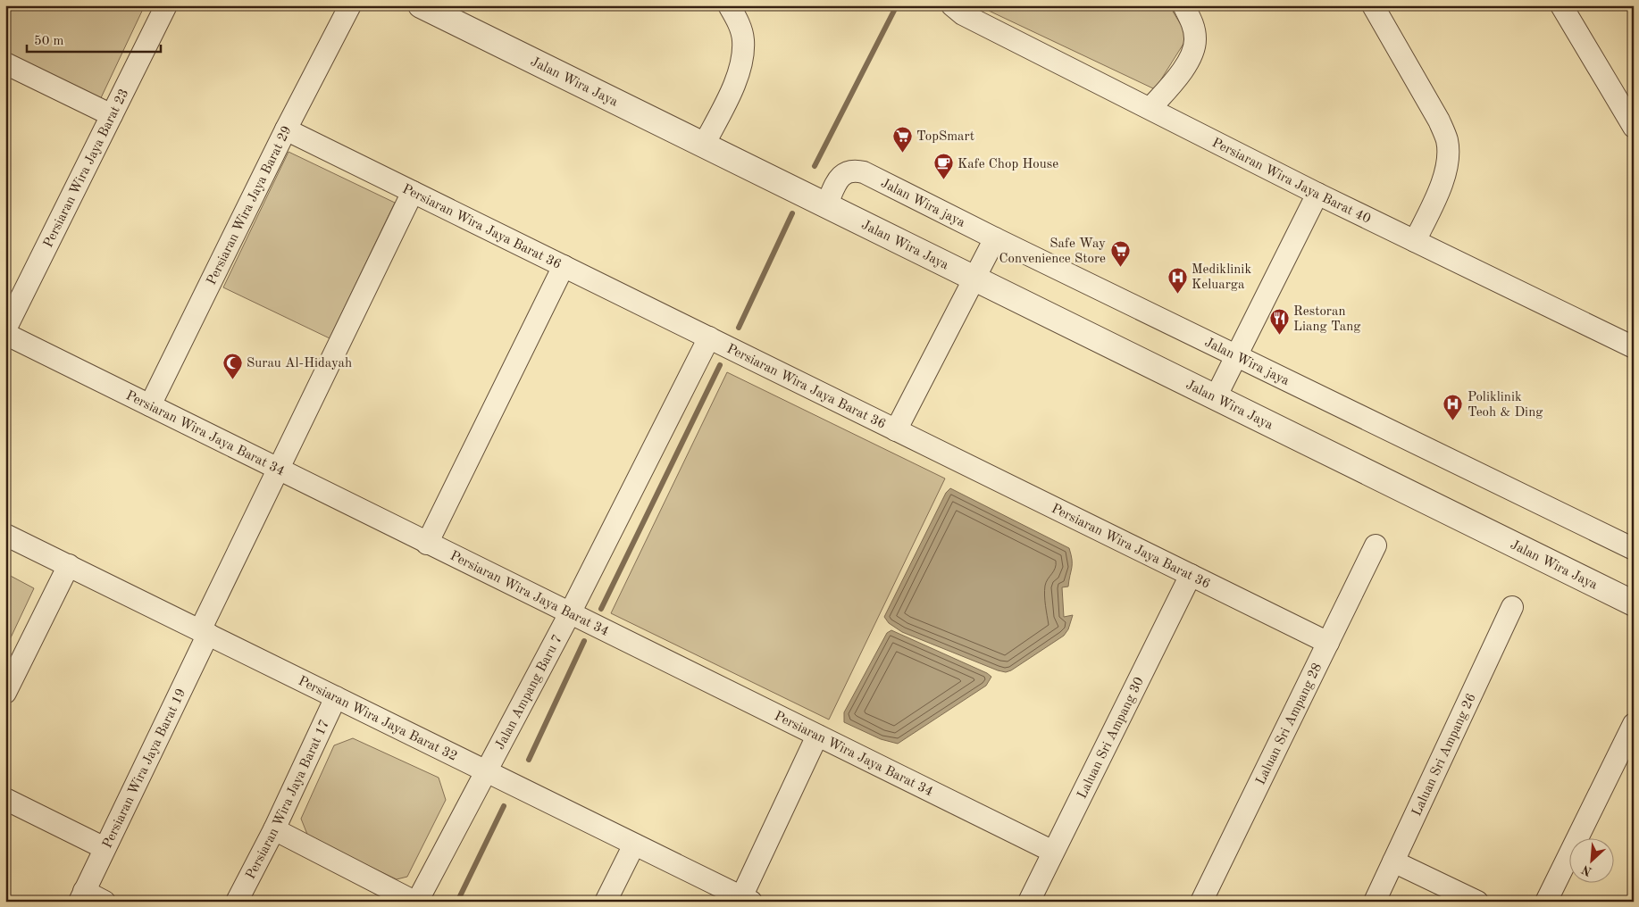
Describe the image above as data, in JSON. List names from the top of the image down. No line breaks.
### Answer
{"streets":{"street":["Jalan Wira Jaya","Persiaran Wira Jaya Barat 23","Persiaran Wira Jaya Barat 40","Jalan Wira jaya","Persiaran Wira Jaya Barat 29","Persiaran Wira Jaya Barat 36","Persiaran Wira Jaya Barat 34","Jalan Ampang Baru 7","Persiaran Wira Jaya Barat 32","Laluan Sri Ampang 28","Laluan Sri Ampang 30","Laluan Sri Ampang 26","Persiaran Wira Jaya Barat 19","Persiaran Wira Jaya Barat 17"]},"crossings":[["Jalan Wira Jaya","Jalan Wira jaya"],["Persiaran Wira Jaya Barat 29","Persiaran Wira Jaya Barat 36"],["Persiaran Wira Jaya Barat 29","Persiaran Wira Jaya Barat 34"],["Persiaran Wira Jaya Barat 36","Jalan Ampang Baru 7"],["Persiaran Wira Jaya Barat 36","Laluan Sri Ampang 28"],["Persiaran Wira Jaya Barat 36","Laluan Sri Ampang 30"],["Persiaran Wira Jaya Barat 36","Persiaran Wira Jaya Barat 19"],["Persiaran Wira Jaya Barat 34","Jalan Ampang Baru 7"],["Persiaran Wira Jaya Barat 34","Laluan Sri Ampang 30"],["Persiaran Wira Jaya Barat 34","Persiaran Wira Jaya Barat 19"],["Jalan Ampang Baru 7","Persiaran Wira Jaya Barat 32"],["Persiaran Wira Jaya Barat 32","Persiaran Wira Jaya Barat 19"],["Persiaran Wira Jaya Barat 32","Persiaran Wira Jaya Barat 17"]],"places":{"supermarket":["TopSmart","Safe Way Convenience Store"],"cafe":["Kafe Chop House"],"hospital":["Mediklinik Keluarga","Poliklinik Teoh & Ding"],"restaurant":["Restoran Liang Tang"],"mosque":["Surau Al-Hidayah"]},"scale_bar":"50 m","north":"bottom left"}
